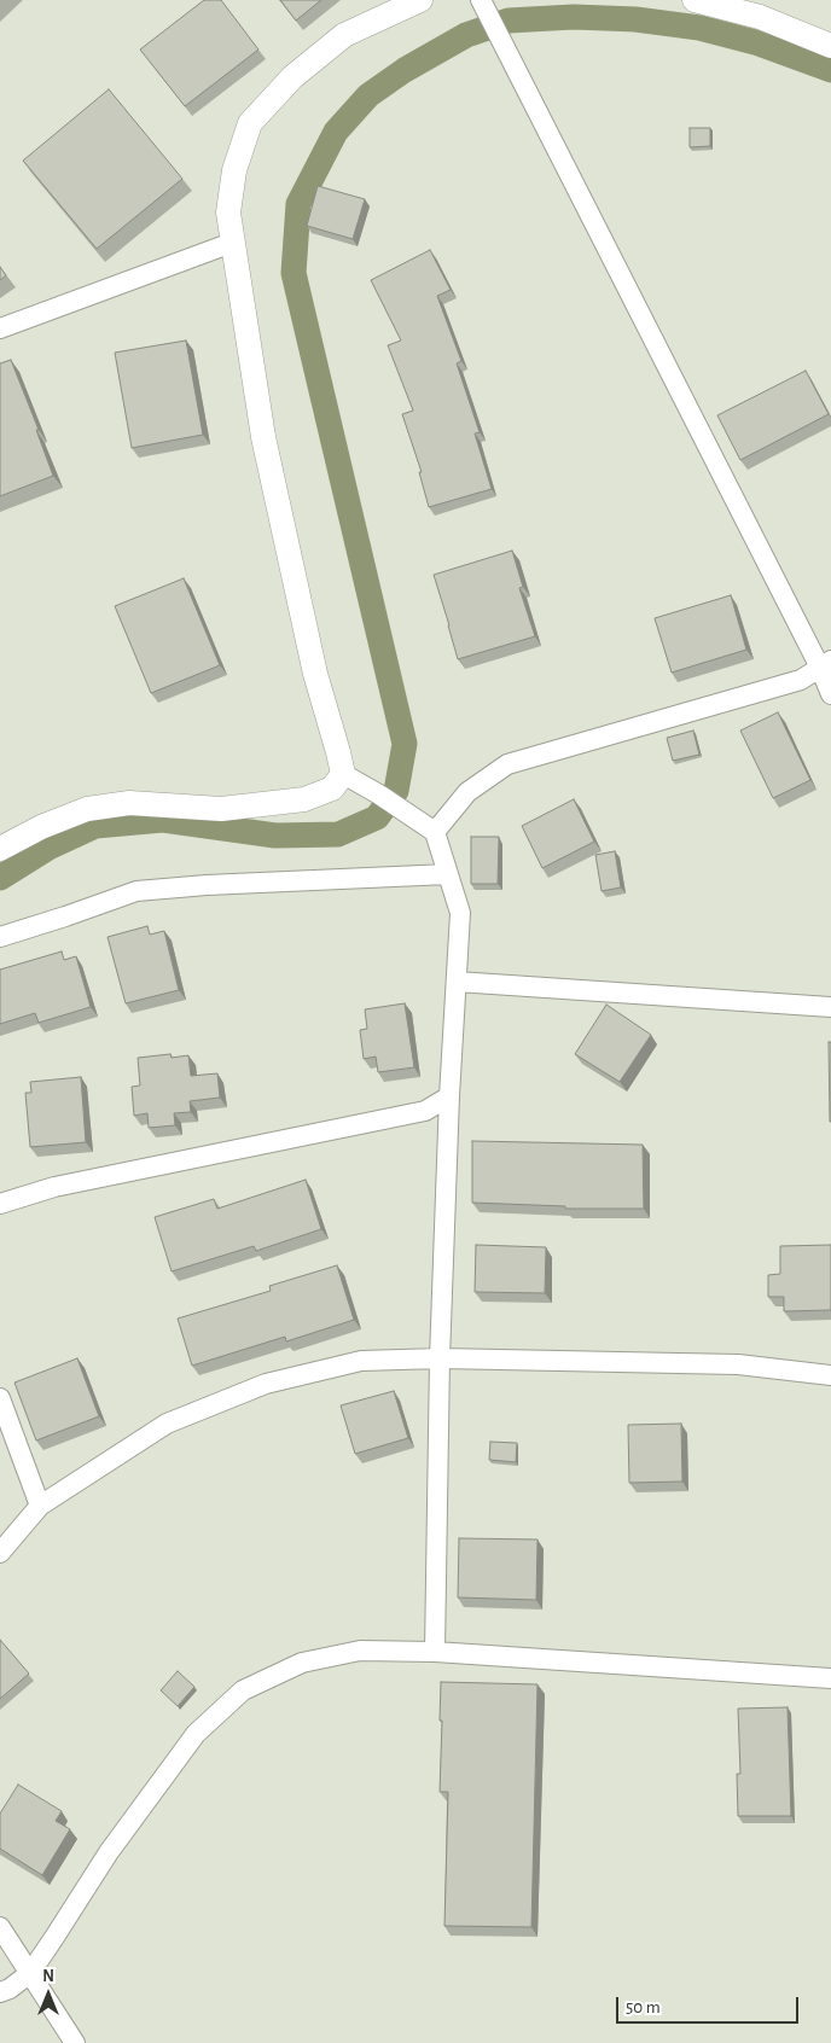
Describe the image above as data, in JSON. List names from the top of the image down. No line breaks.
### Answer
{"scale_bar":"50 m","north":"top"}
